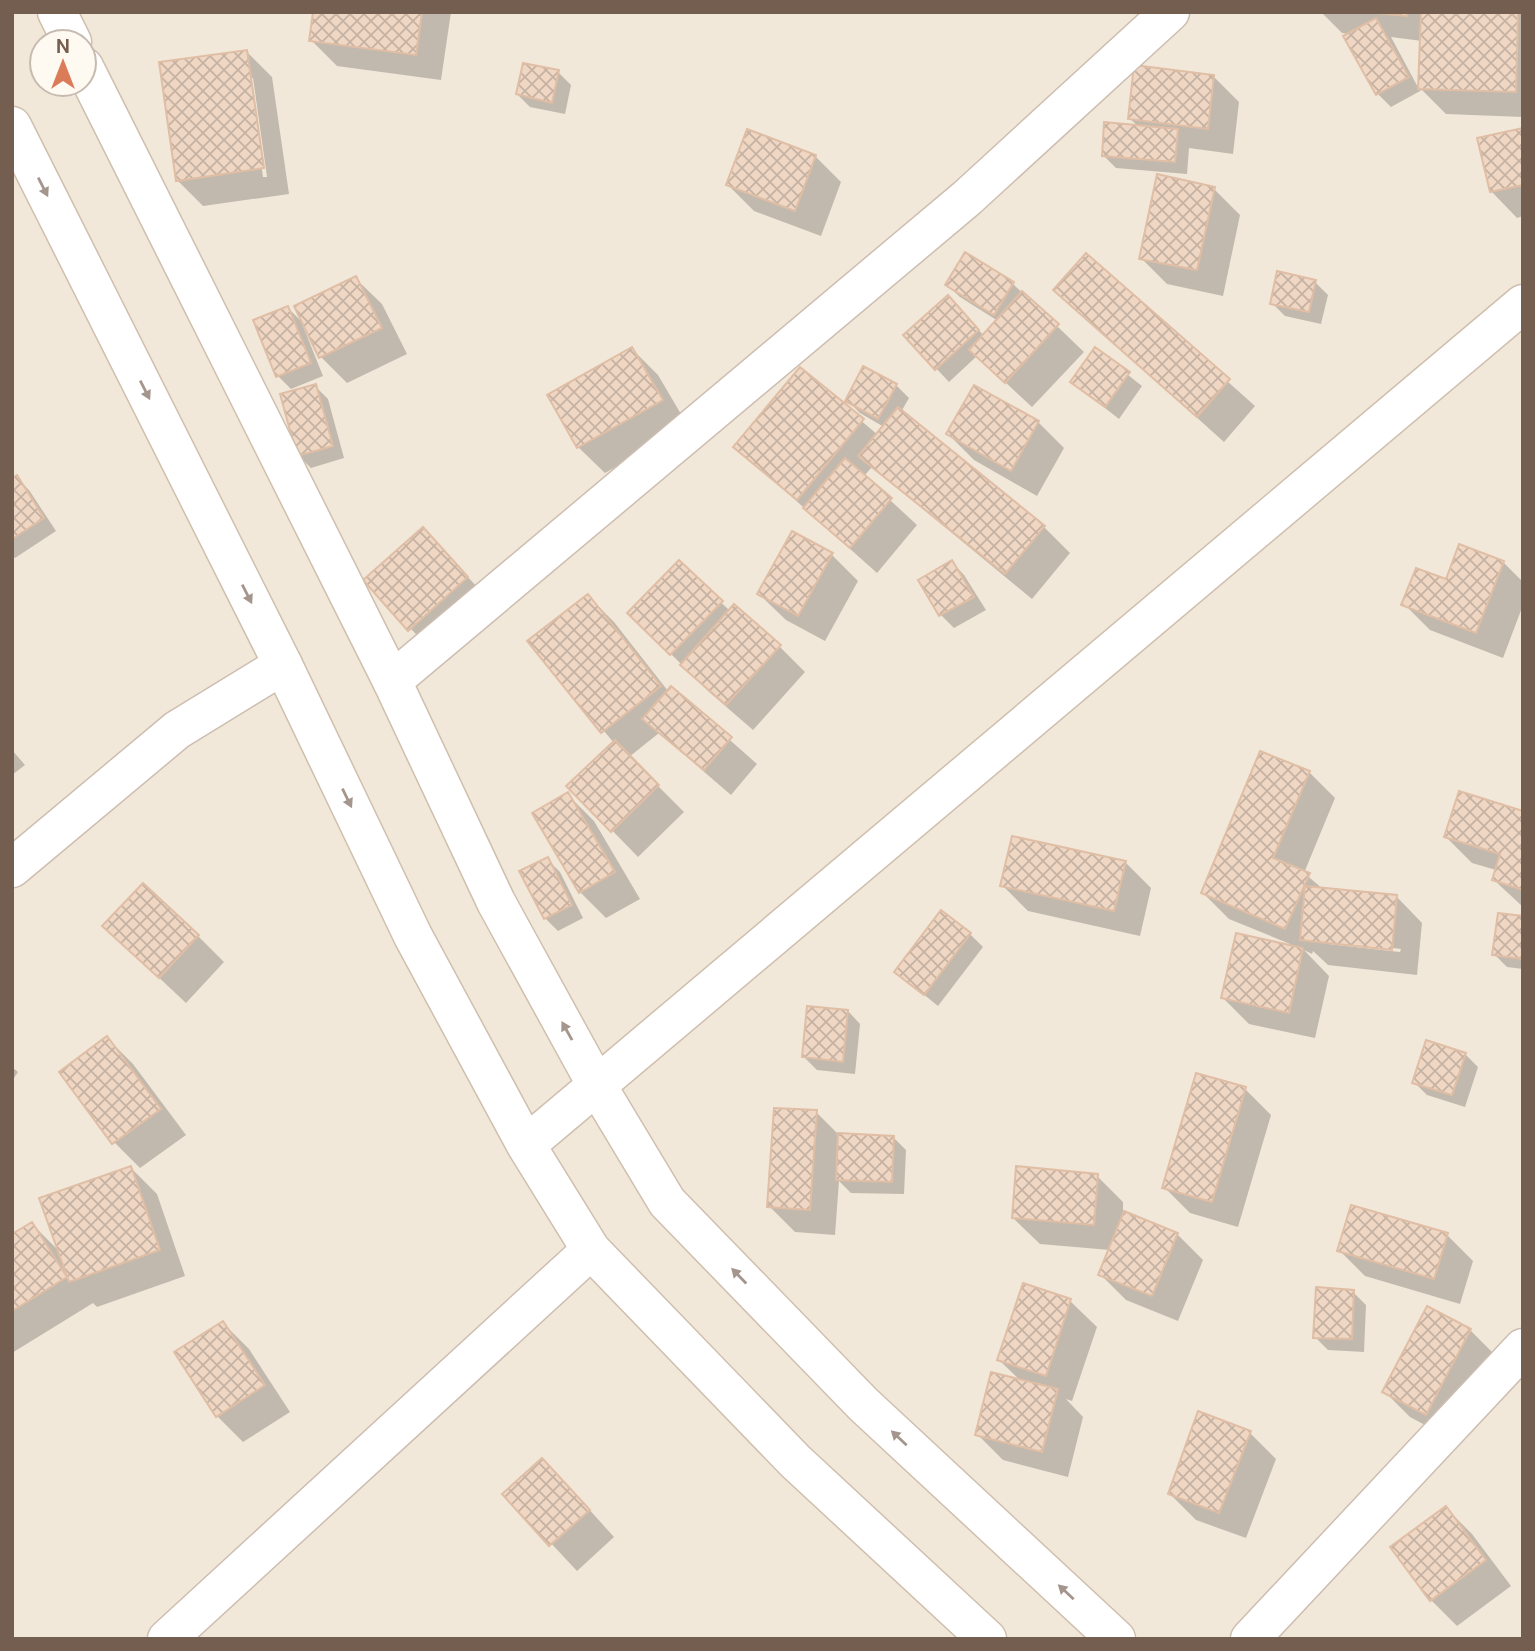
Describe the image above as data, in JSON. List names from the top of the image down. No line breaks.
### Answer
{"north":"top"}
